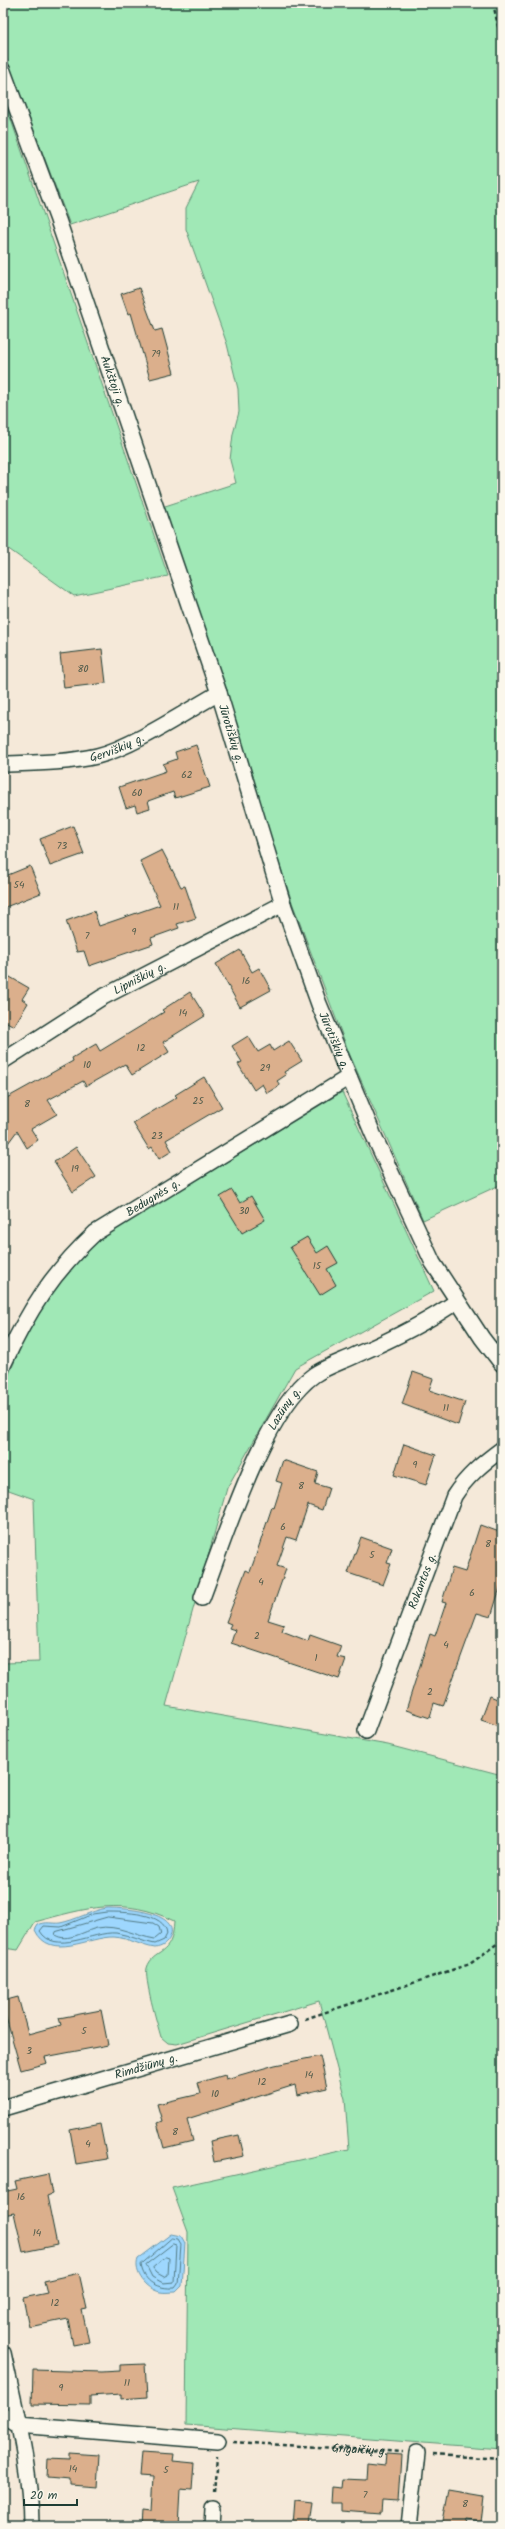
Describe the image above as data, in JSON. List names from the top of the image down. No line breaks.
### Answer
{"streets":{"street":["Aukštoji g.","Jūrotiškių g.","Gerviškių g.","Lipniškių g.","Bedugnės g.","Lazūnų g.","Rokantos g.","Rimdžiūnų g."],"path":["Grigaičių g."]},"crossings":[["Aukštoji g.","Jūrotiškių g."],["Aukštoji g.","Gerviškių g."],["Jūrotiškių g.","Gerviškių g."],["Jūrotiškių g.","Lipniškių g."],["Jūrotiškių g.","Bedugnės g."],["Jūrotiškių g.","Lazūnų g."]],"house_numbers":["79","80","62","60","73","54","11","9","7","16","14","12","10","29","25","8","23","19","30","15","11","9","8","6","8","5","4","6","2","4","1","2","5","3","14","12","10","8","4","16","14","12","11","9","14","5","7","8"],"scale_bar":"20 m"}
